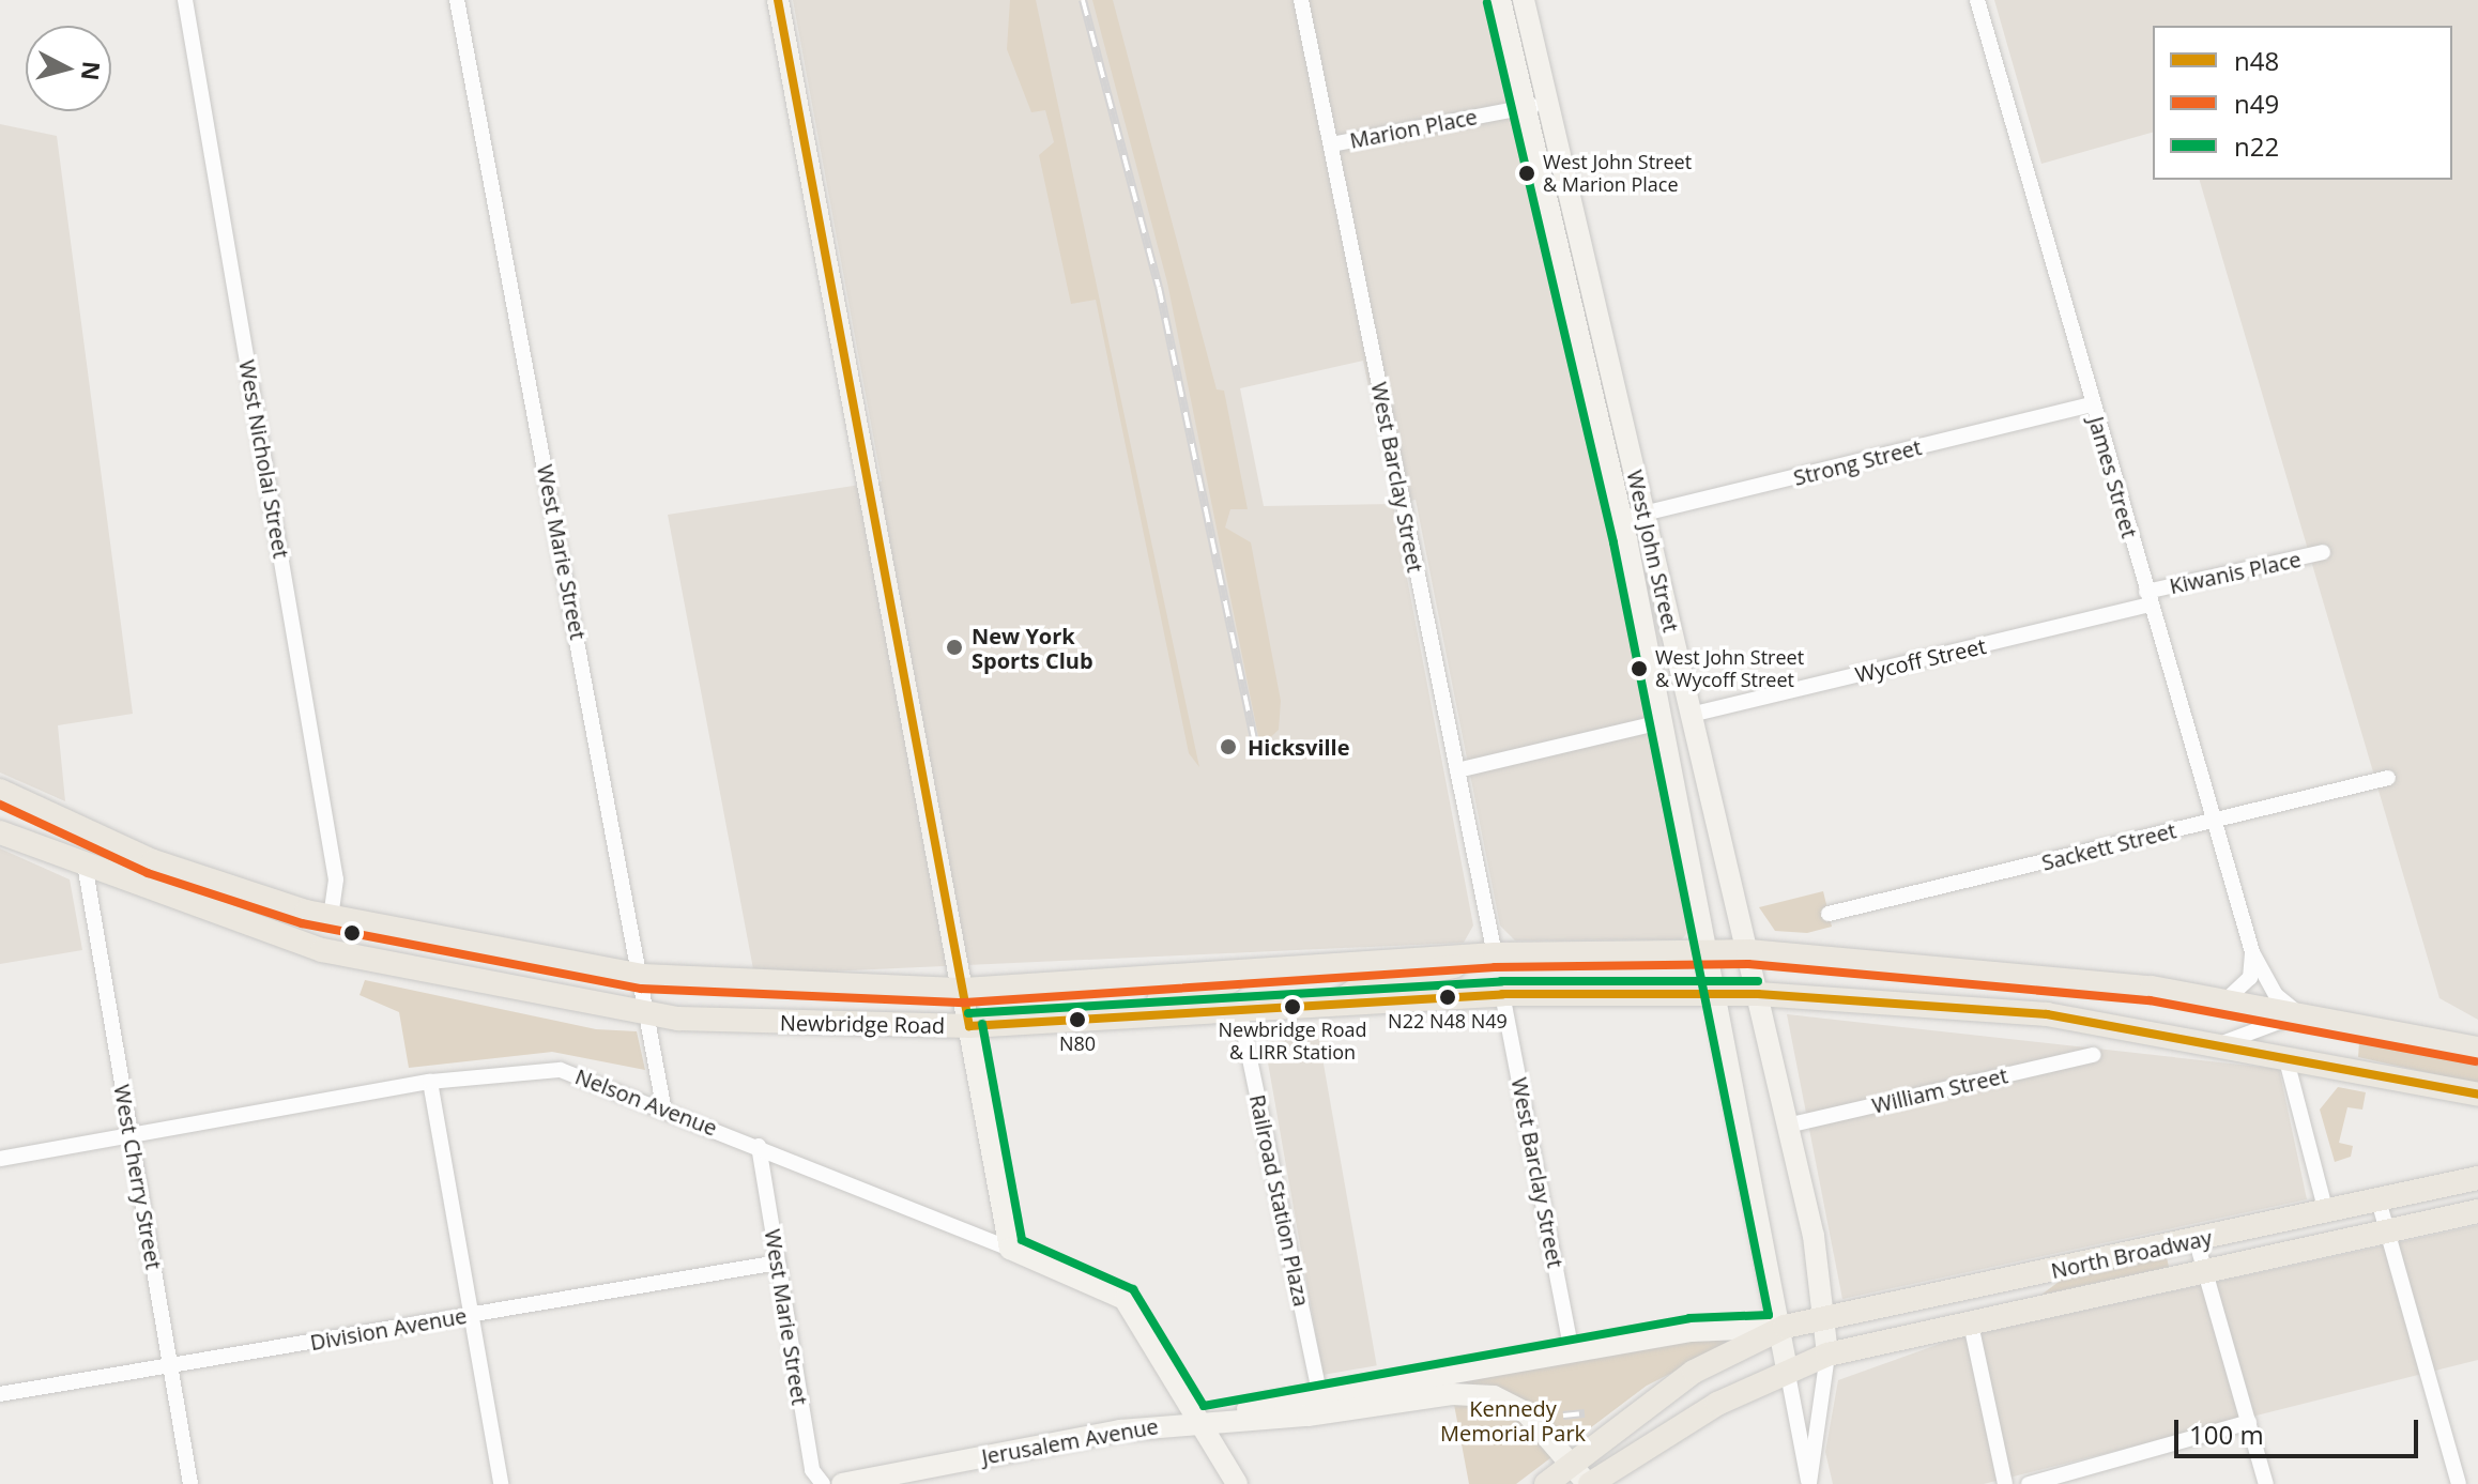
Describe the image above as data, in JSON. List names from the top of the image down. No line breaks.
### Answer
{"streets":{"main road":["West John Street","Newbridge Road","Nelson Avenue","North Broadway","Jerusalem Avenue"],"street":["Marion Place","West Nicholai Street","Strong Street","West Barclay Street","James Street","West Marie Street","Kiwanis Place","Wycoff Street","Sackett Street","William Street","West Cherry Street","Railroad Station Plaza","Division Avenue"]},"crossings":[["Marion Place","West Barclay Street"],["Marion Place","West John Street"],["Strong Street","James Street"],["Strong Street","West John Street"],["West Barclay Street","Newbridge Road"],["West Barclay Street","Jerusalem Avenue"],["James Street","Kiwanis Place"],["James Street","Wycoff Street"],["James Street","Sackett Street"],["West John Street","Wycoff Street"],["West John Street","Newbridge Road"],["West John Street","William Street"],["West John Street","North Broadway"],["West John Street","Jerusalem Avenue"],["West Marie Street","Newbridge Road"],["West Marie Street","Nelson Avenue"],["West Marie Street","Division Avenue"],["Kiwanis Place","Wycoff Street"],["Newbridge Road","West Cherry Street"],["Newbridge Road","Railroad Station Plaza"],["Nelson Avenue","West Cherry Street"],["Nelson Avenue","Jerusalem Avenue"],["West Cherry Street","Division Avenue"],["Railroad Station Plaza","Jerusalem Avenue"],["North Broadway","Jerusalem Avenue"]],"parks":["Kennedy Memorial Park"],"places":["West John Street & Marion Place","New York Sports Club","West John Street & Wycoff Street","Hicksville","N22 N48 N49","Newbridge Road & LIRR Station","N80"],"lines":["transit line n48","transit line n22","transit line n49"],"legend":["n48","n49","n22"],"scale_bar":"100 m","north":"right"}
